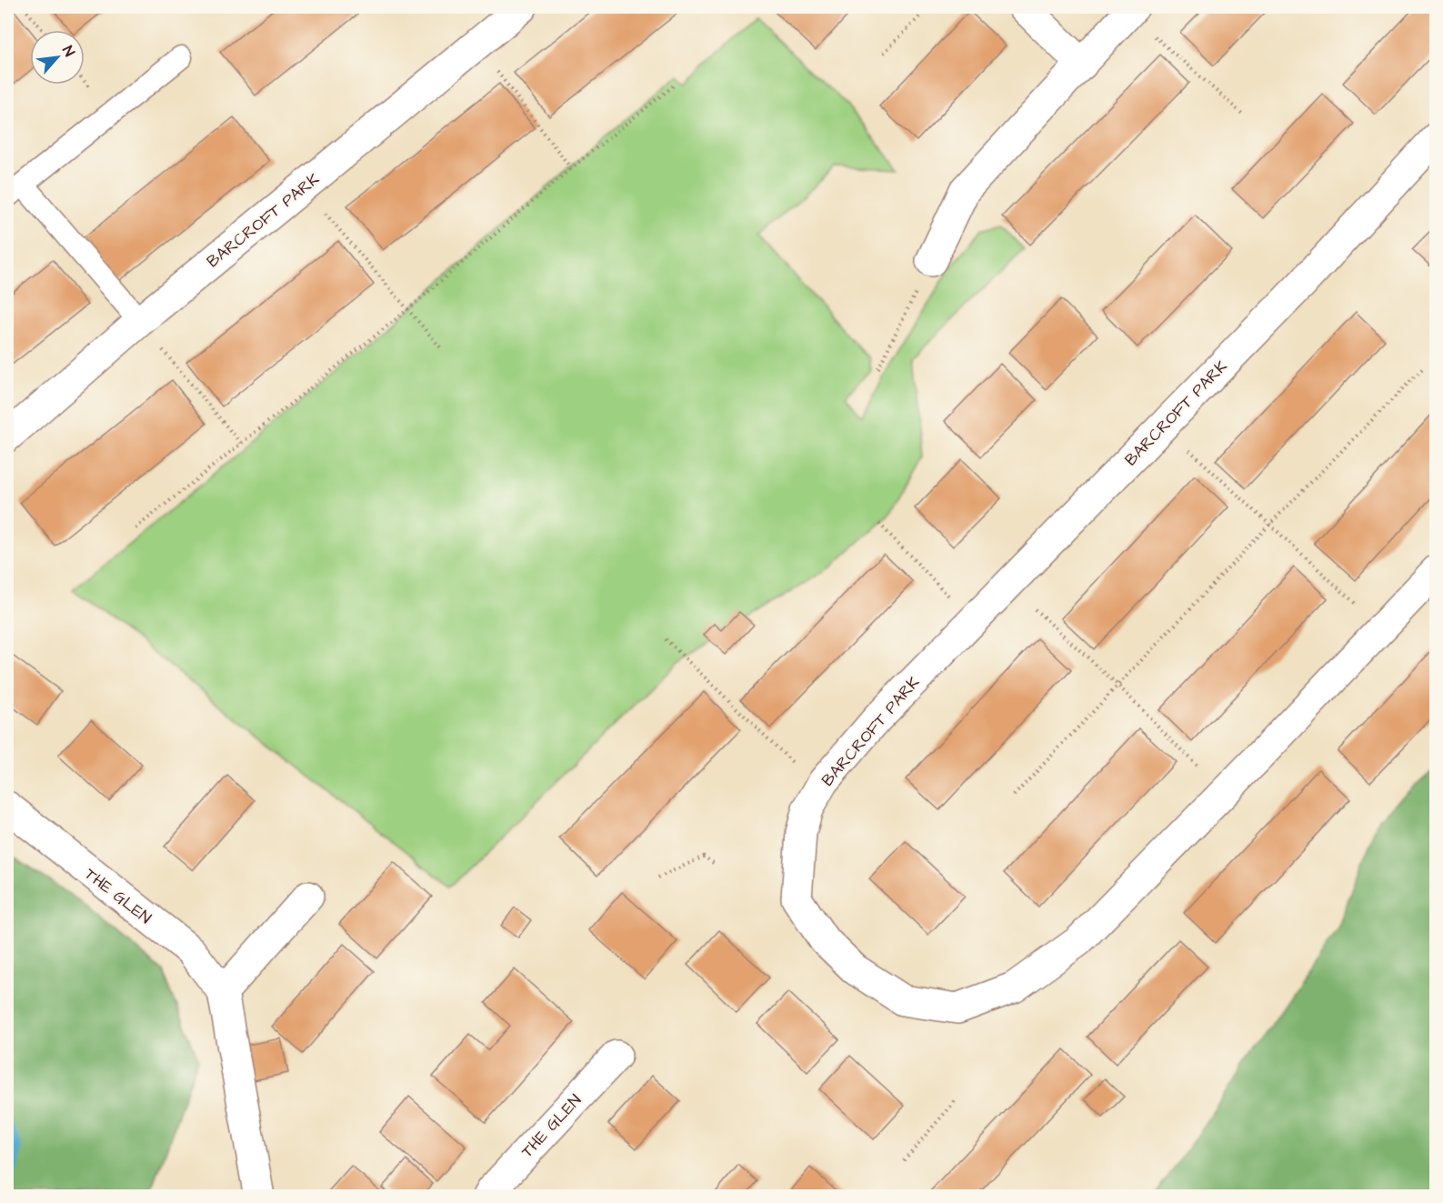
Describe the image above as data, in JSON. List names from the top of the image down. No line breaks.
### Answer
{"streets":{"street":["BARCROFT PARK","THE GLEN"]},"north":"top right"}
